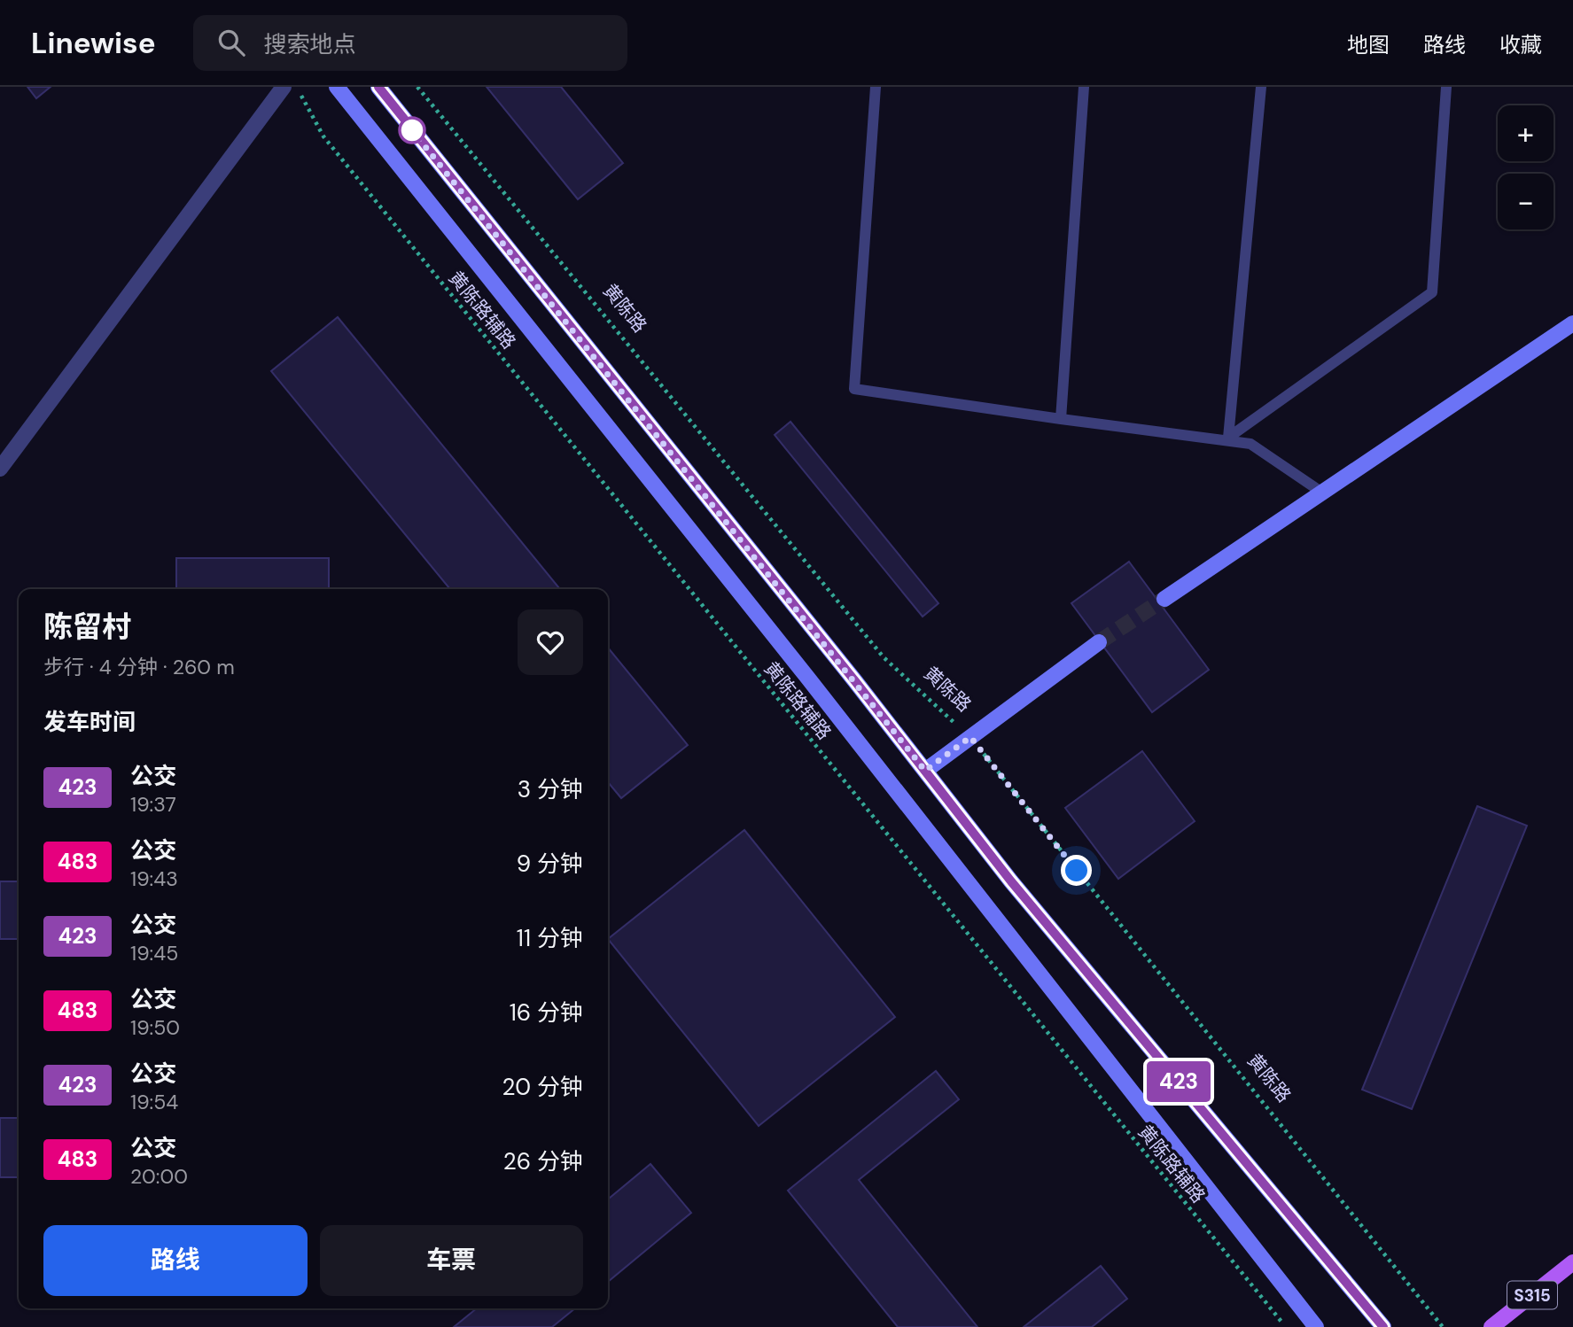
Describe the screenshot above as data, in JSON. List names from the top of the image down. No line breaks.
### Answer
{"streets":{"main road":["S315"],"path":["黄陈路","黄陈路辅路"]},"lines":["bus line 423"],"page":{"header":"Linewise","search":"搜索地点","nav":["地图","路线","收藏"],"on_map":"423","map_buttons":["+","−"],"heading":[["陈留村","步行 · 4 分钟 · 260 m"],"发车时间"],"list":[{"mark":"423","name":"公交","note":"19:37","value":"3 分钟"},{"mark":"483","name":"公交","note":"19:43","value":"9 分钟"},{"mark":"423","name":"公交","note":"19:45","value":"11 分钟"},{"mark":"483","name":"公交","note":"19:50","value":"16 分钟"},{"mark":"423","name":"公交","note":"19:54","value":"20 分钟"},{"mark":"483","name":"公交","note":"20:00","value":"26 分钟"}],"buttons":["路线","车票"]}}
